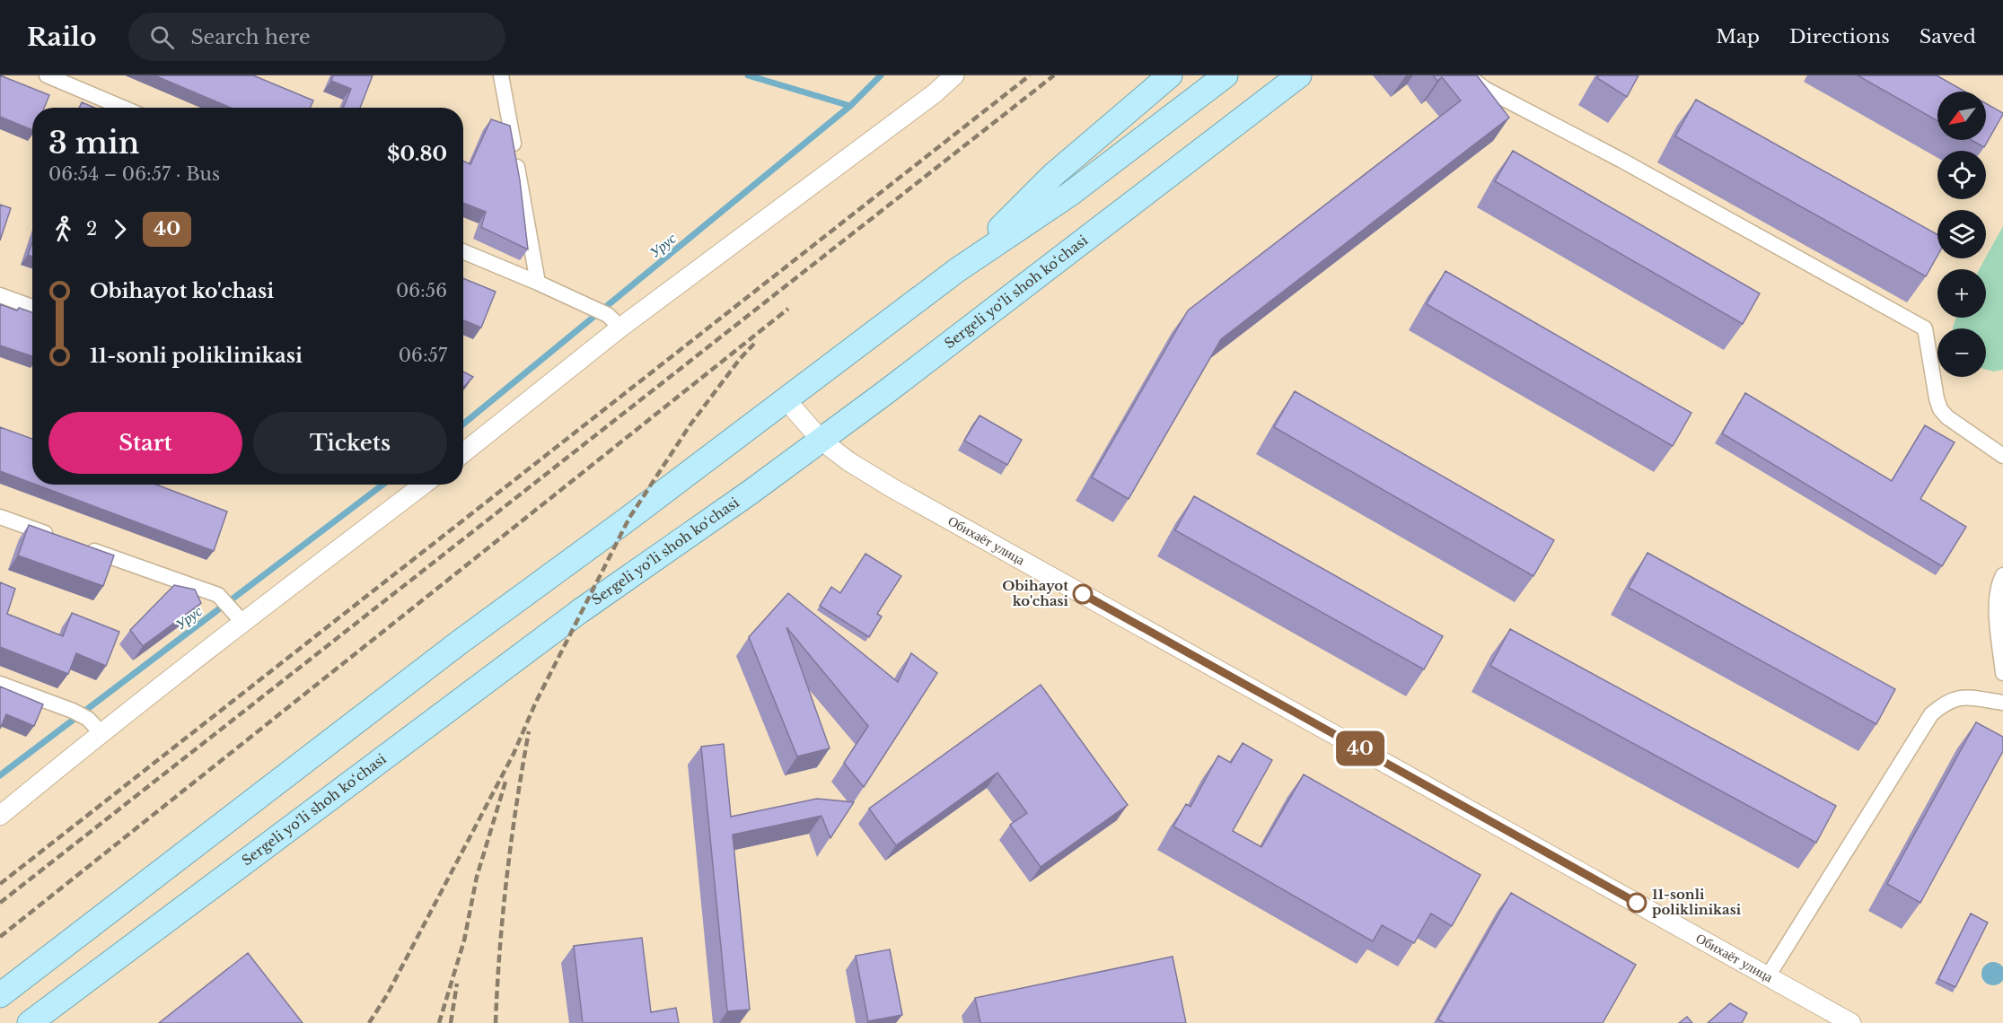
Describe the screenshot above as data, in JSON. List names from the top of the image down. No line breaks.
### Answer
{"streets":{"main road":["Sergeli yo‘li shoh ko‘chasi"],"street":["Обихаёт улица"]},"crossings":[["Sergeli yo‘li shoh ko‘chasi","Обихаёт улица"]],"water":["Урус"],"places":["Obihayot ko'chasi","11-sonli poliklinikasi"],"lines":["bus line 40"],"north":"bottom left","page":{"header":"Railo","search":"Search here","nav":["Map","Directions","Saved"],"on_map":"40","map_buttons":["+","−"],"heading":["3 min","06:54 – 06:57 · Bus","$0.80"],"legs":["2","40"],"list":[{"name":"Obihayot ko'chasi","value":"06:56"},{"name":"11-sonli poliklinikasi","value":"06:57"}],"buttons":["Start","Tickets"]}}
